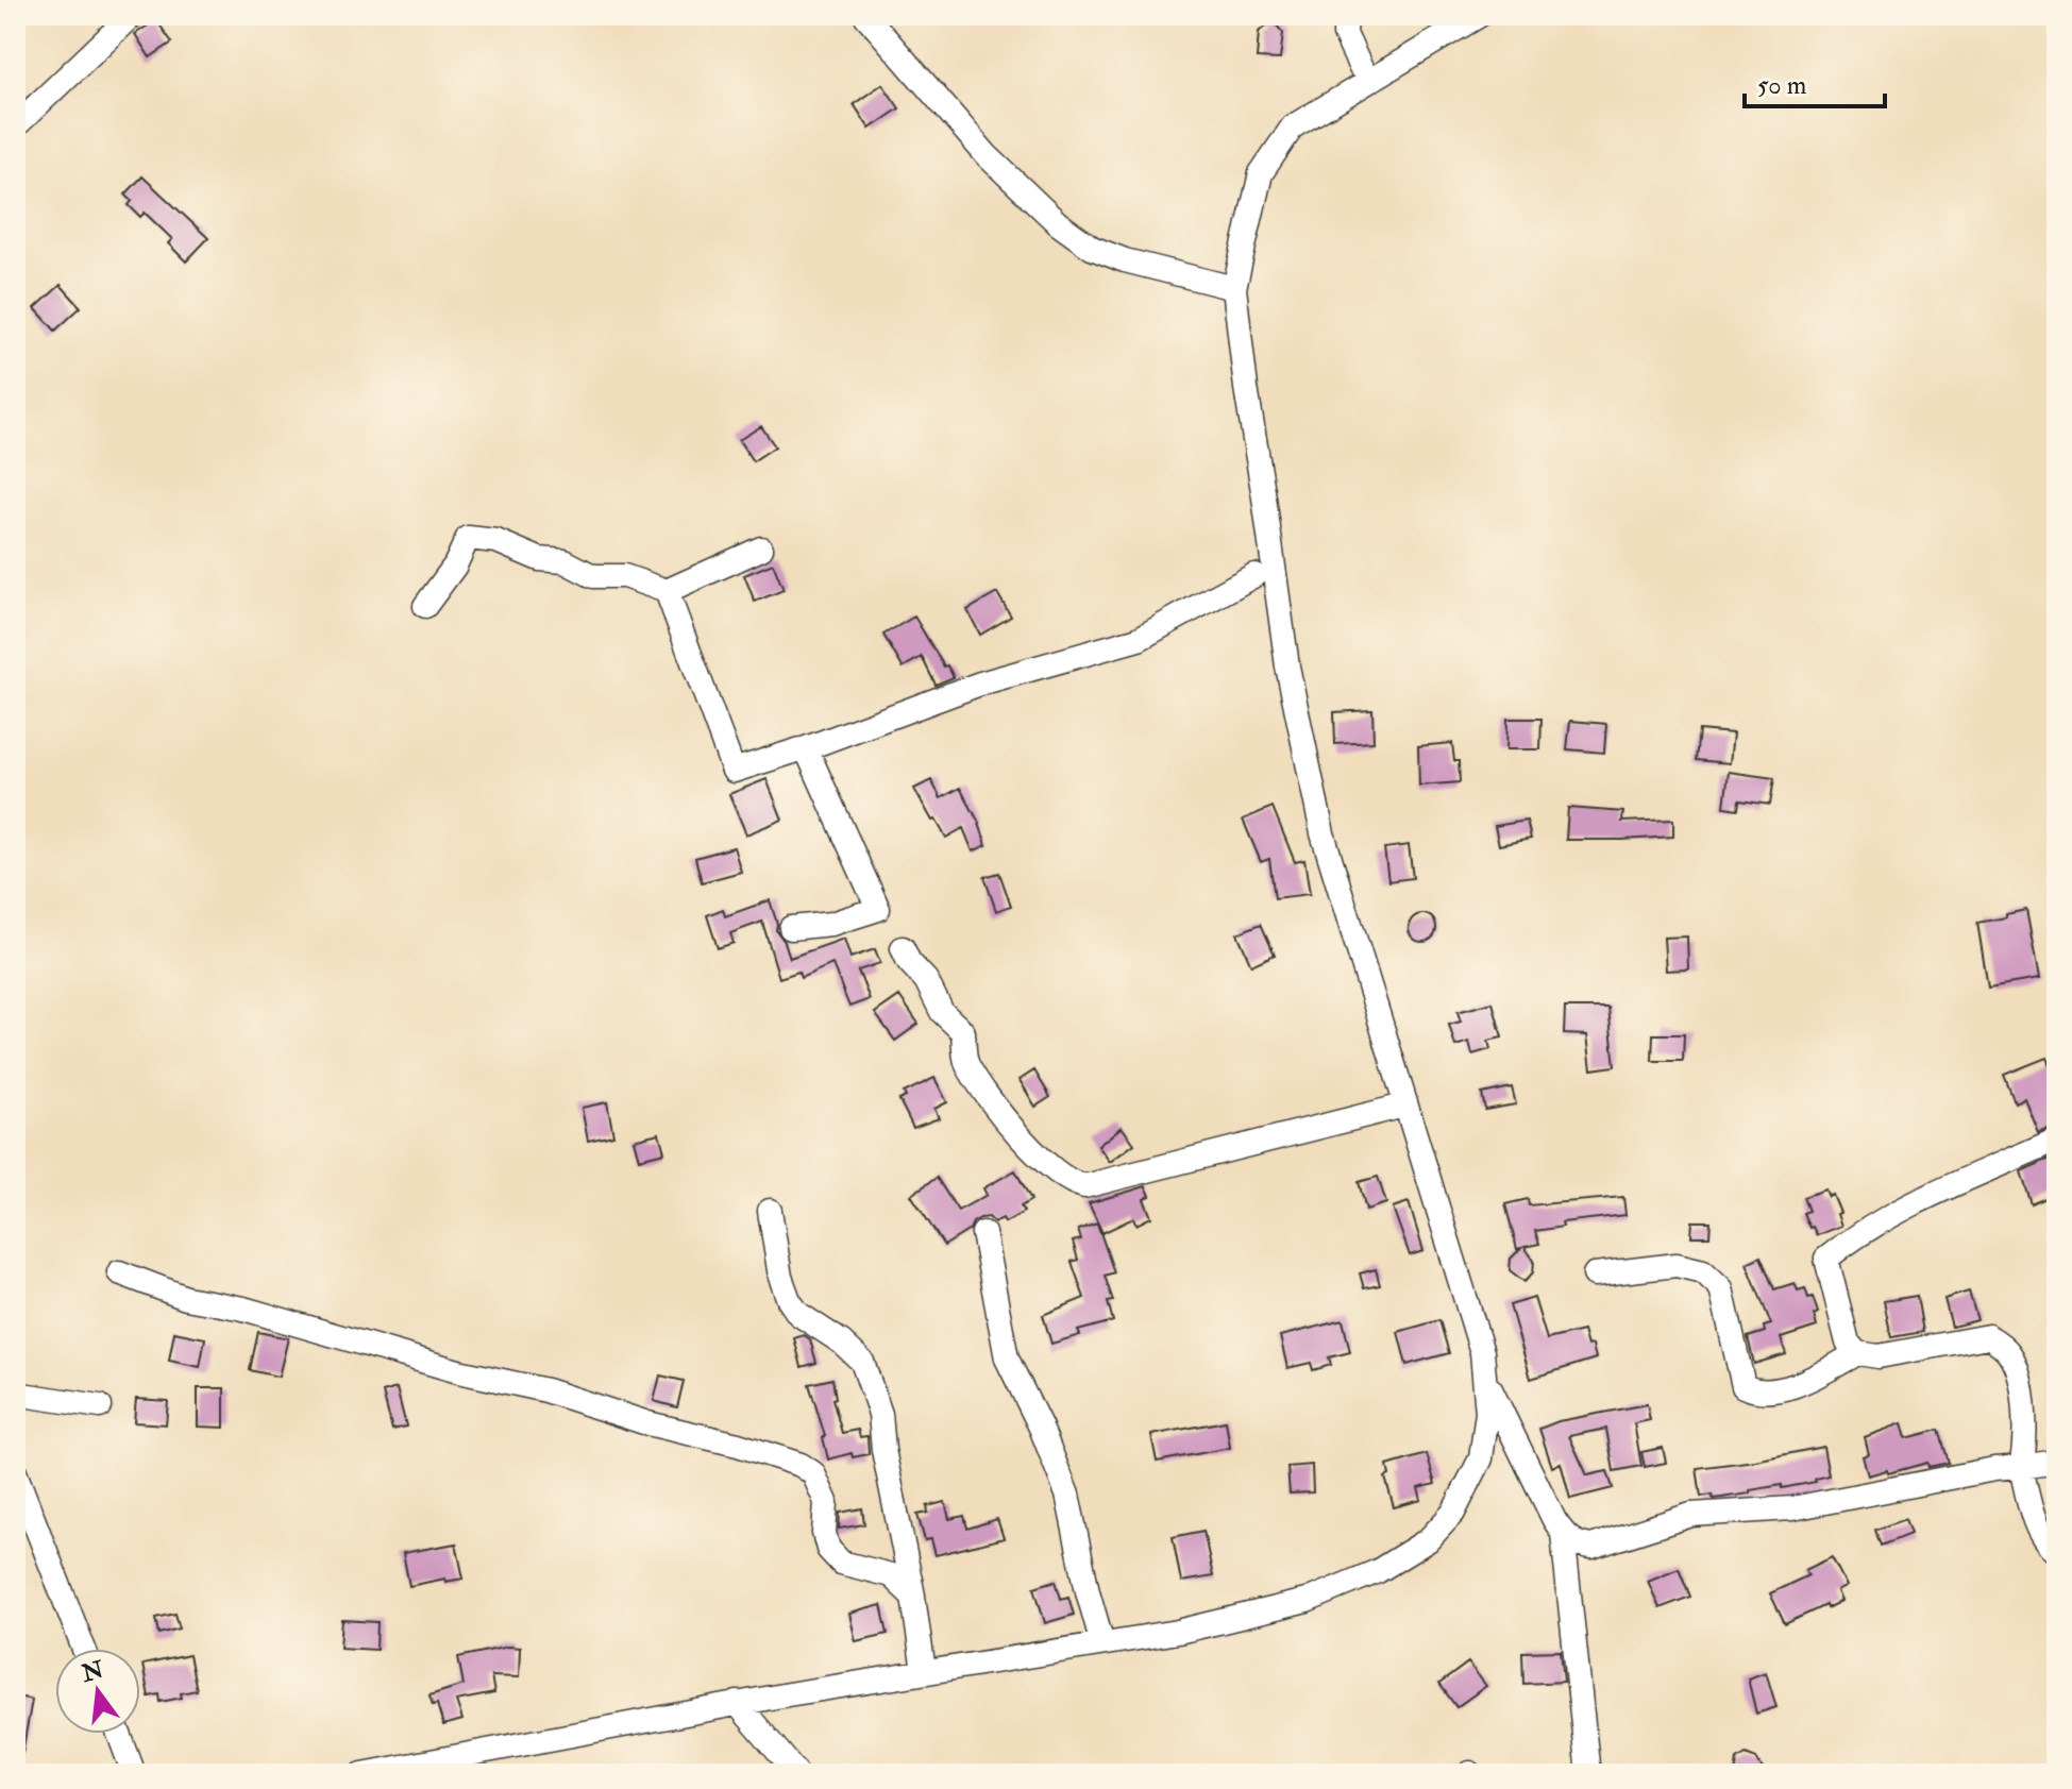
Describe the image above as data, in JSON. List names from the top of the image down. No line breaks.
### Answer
{"scale_bar":"50 m","north":"top"}
